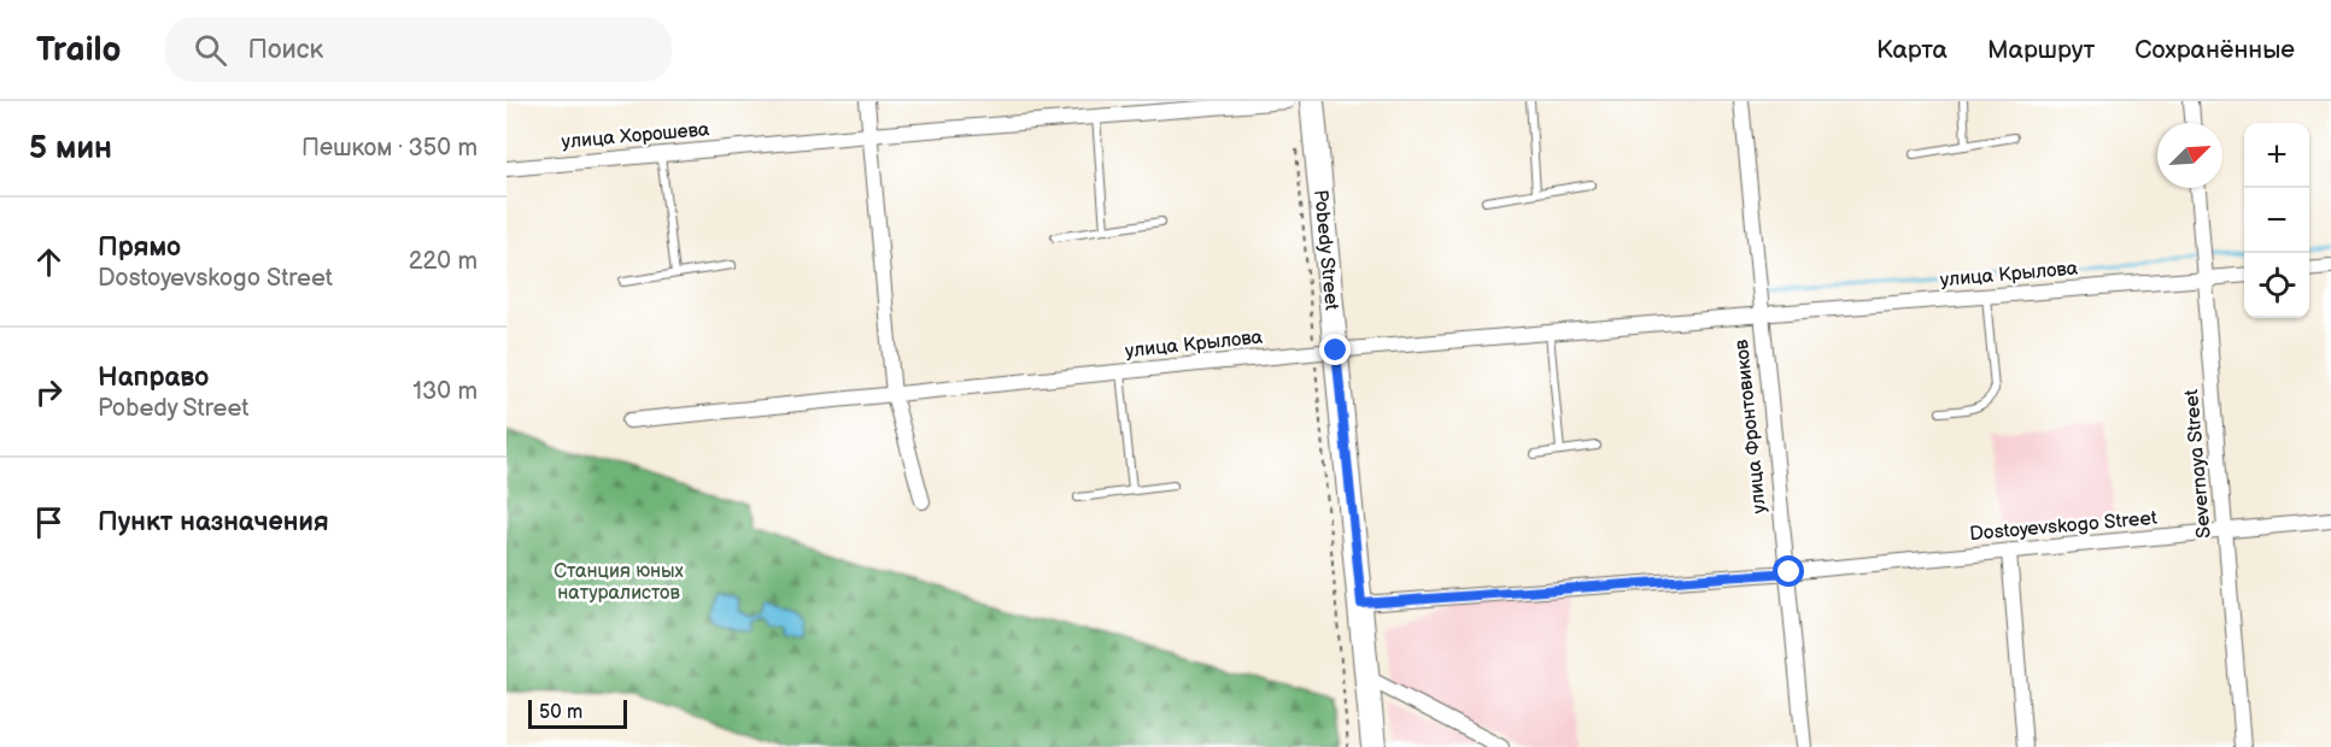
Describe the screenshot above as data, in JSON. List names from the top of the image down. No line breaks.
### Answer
{"streets":{"main road":["Pobedy Street"],"street":["улица Хорошева","улица Крылова","улица Фронтовиков","Severnaya Street","Dostoyevskogo Street"]},"crossings":[["Pobedy Street","улица Крылова"],["Pobedy Street","Dostoyevskogo Street"],["улица Крылова","улица Фронтовиков"],["улица Крылова","Severnaya Street"],["улица Фронтовиков","Dostoyevskogo Street"],["Severnaya Street","Dostoyevskogo Street"]],"parks":["Станция юных натуралистов"],"scale_bar":"50 m","north":"top right","page":{"header":"Trailo","search":"Поиск","nav":["Карта","Маршрут","Сохранённые"],"heading":["5 мин","Пешком · 350 m"],"map_buttons":["+","−"],"list":[["Прямо","Dostoyevskogo Street","220 m"],["Направо","Pobedy Street","130 m"],"Пункт назначения"],"scale":"50 m"}}
